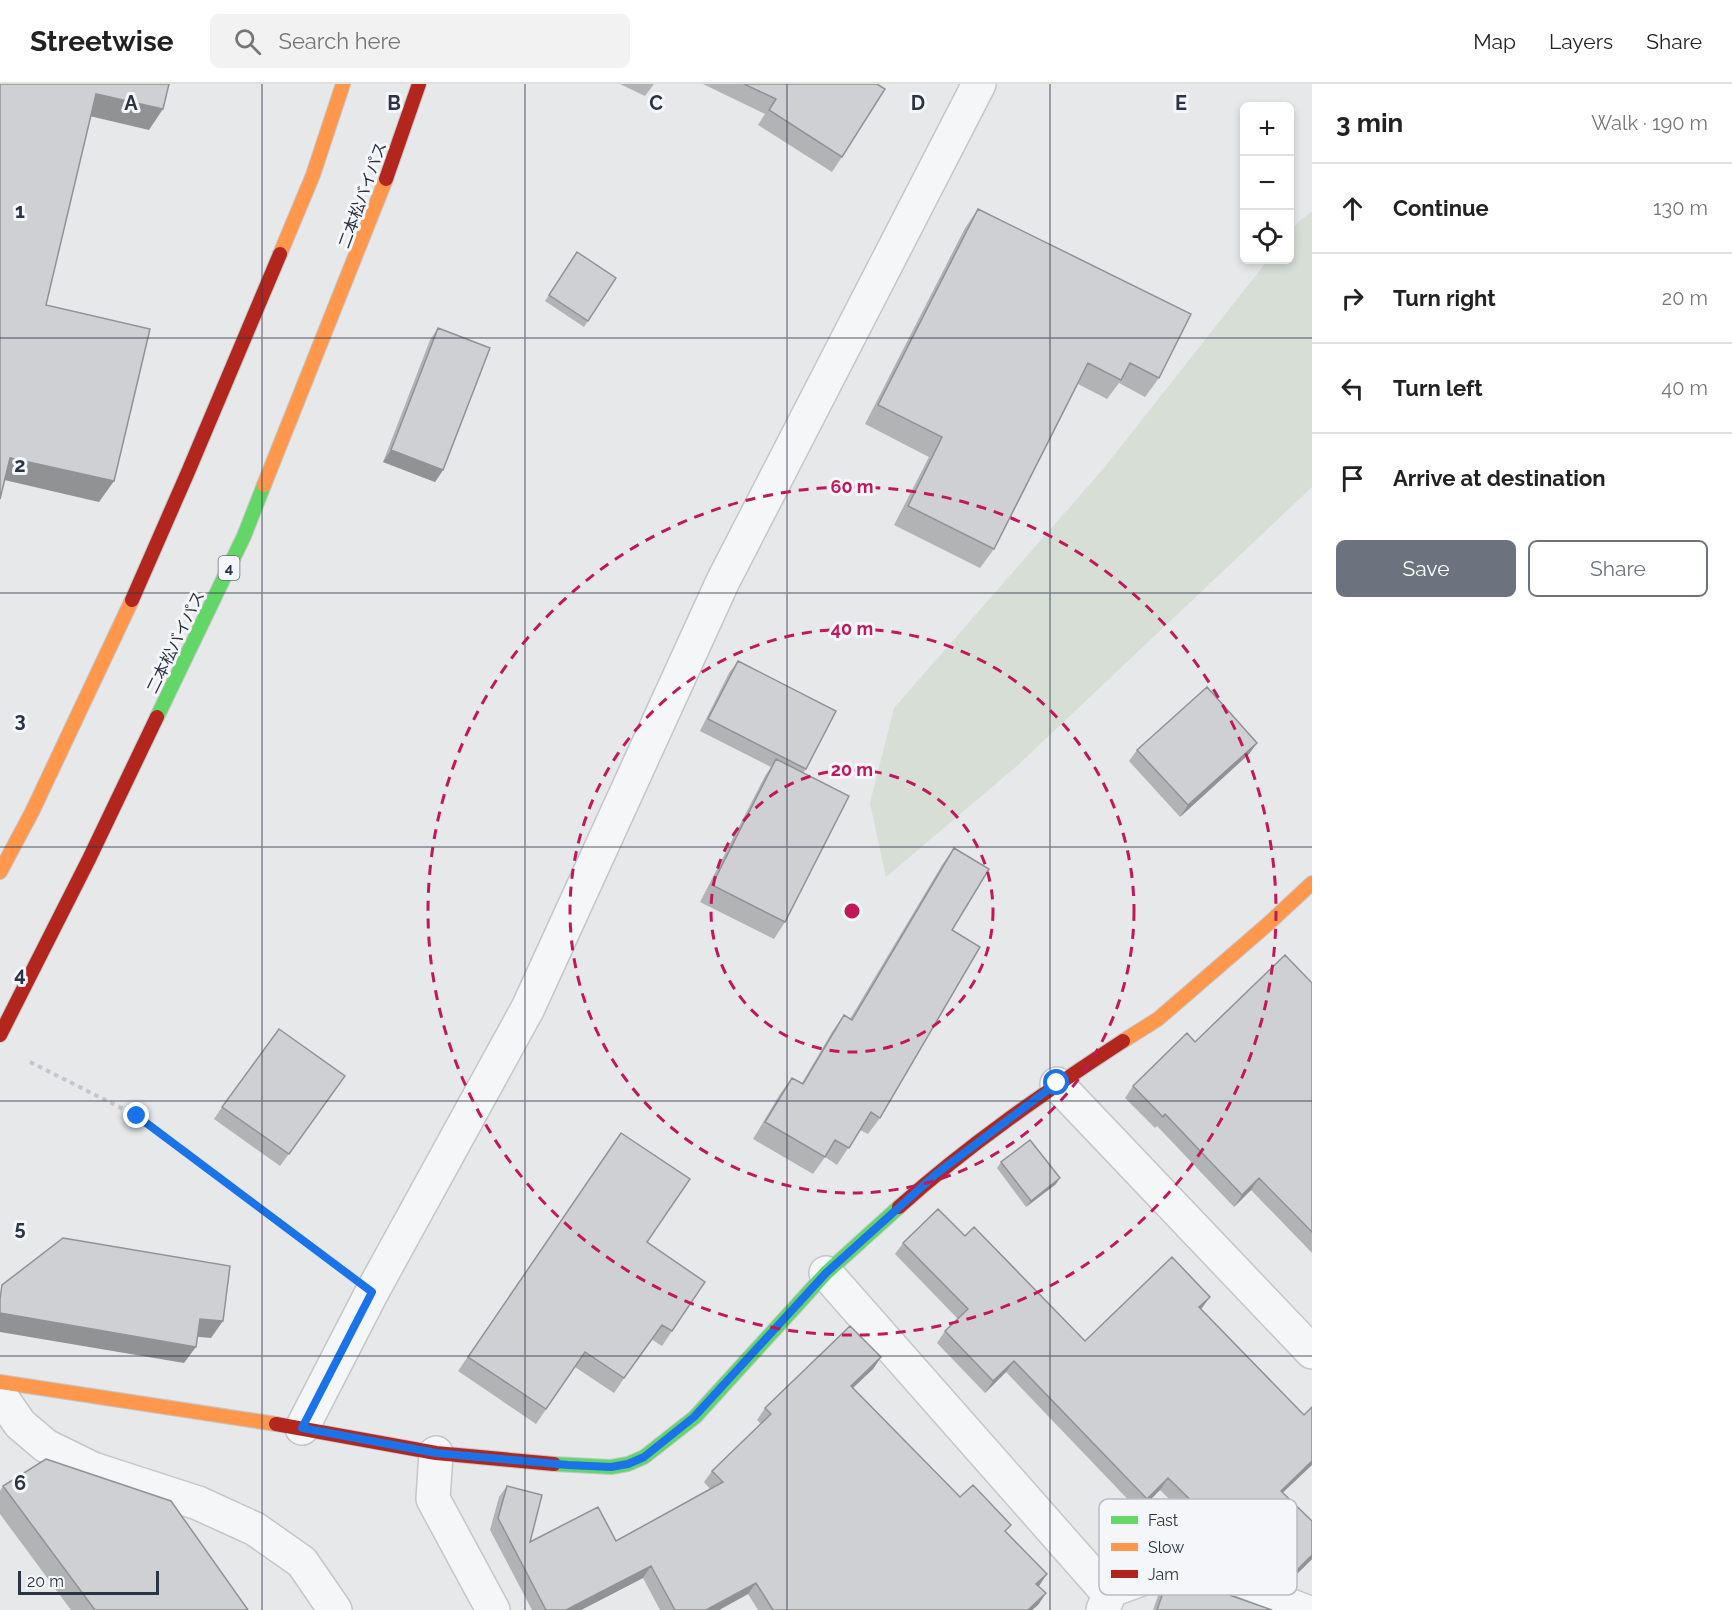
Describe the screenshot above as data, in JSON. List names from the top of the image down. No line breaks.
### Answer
{"streets":{"main road":["二本松バイパス","4"]},"legend":["Fast","Slow","Jam"],"scale_bar":"20 m","page":{"header":"Streetwise","search":"Search here","nav":["Map","Layers","Share"],"heading":["3 min","Walk · 190 m"],"map_buttons":["+","−"],"list":[["Continue","130 m"],["Turn right","20 m"],["Turn left","40 m"],"Arrive at destination"],"buttons":["Save","Share"],"scale":"20 m"},"grid":{"columns":["A","B","C","D","E"],"rows":["1","2","3","4","5","6"]},"rings":["60 m","40 m","20 m"]}
